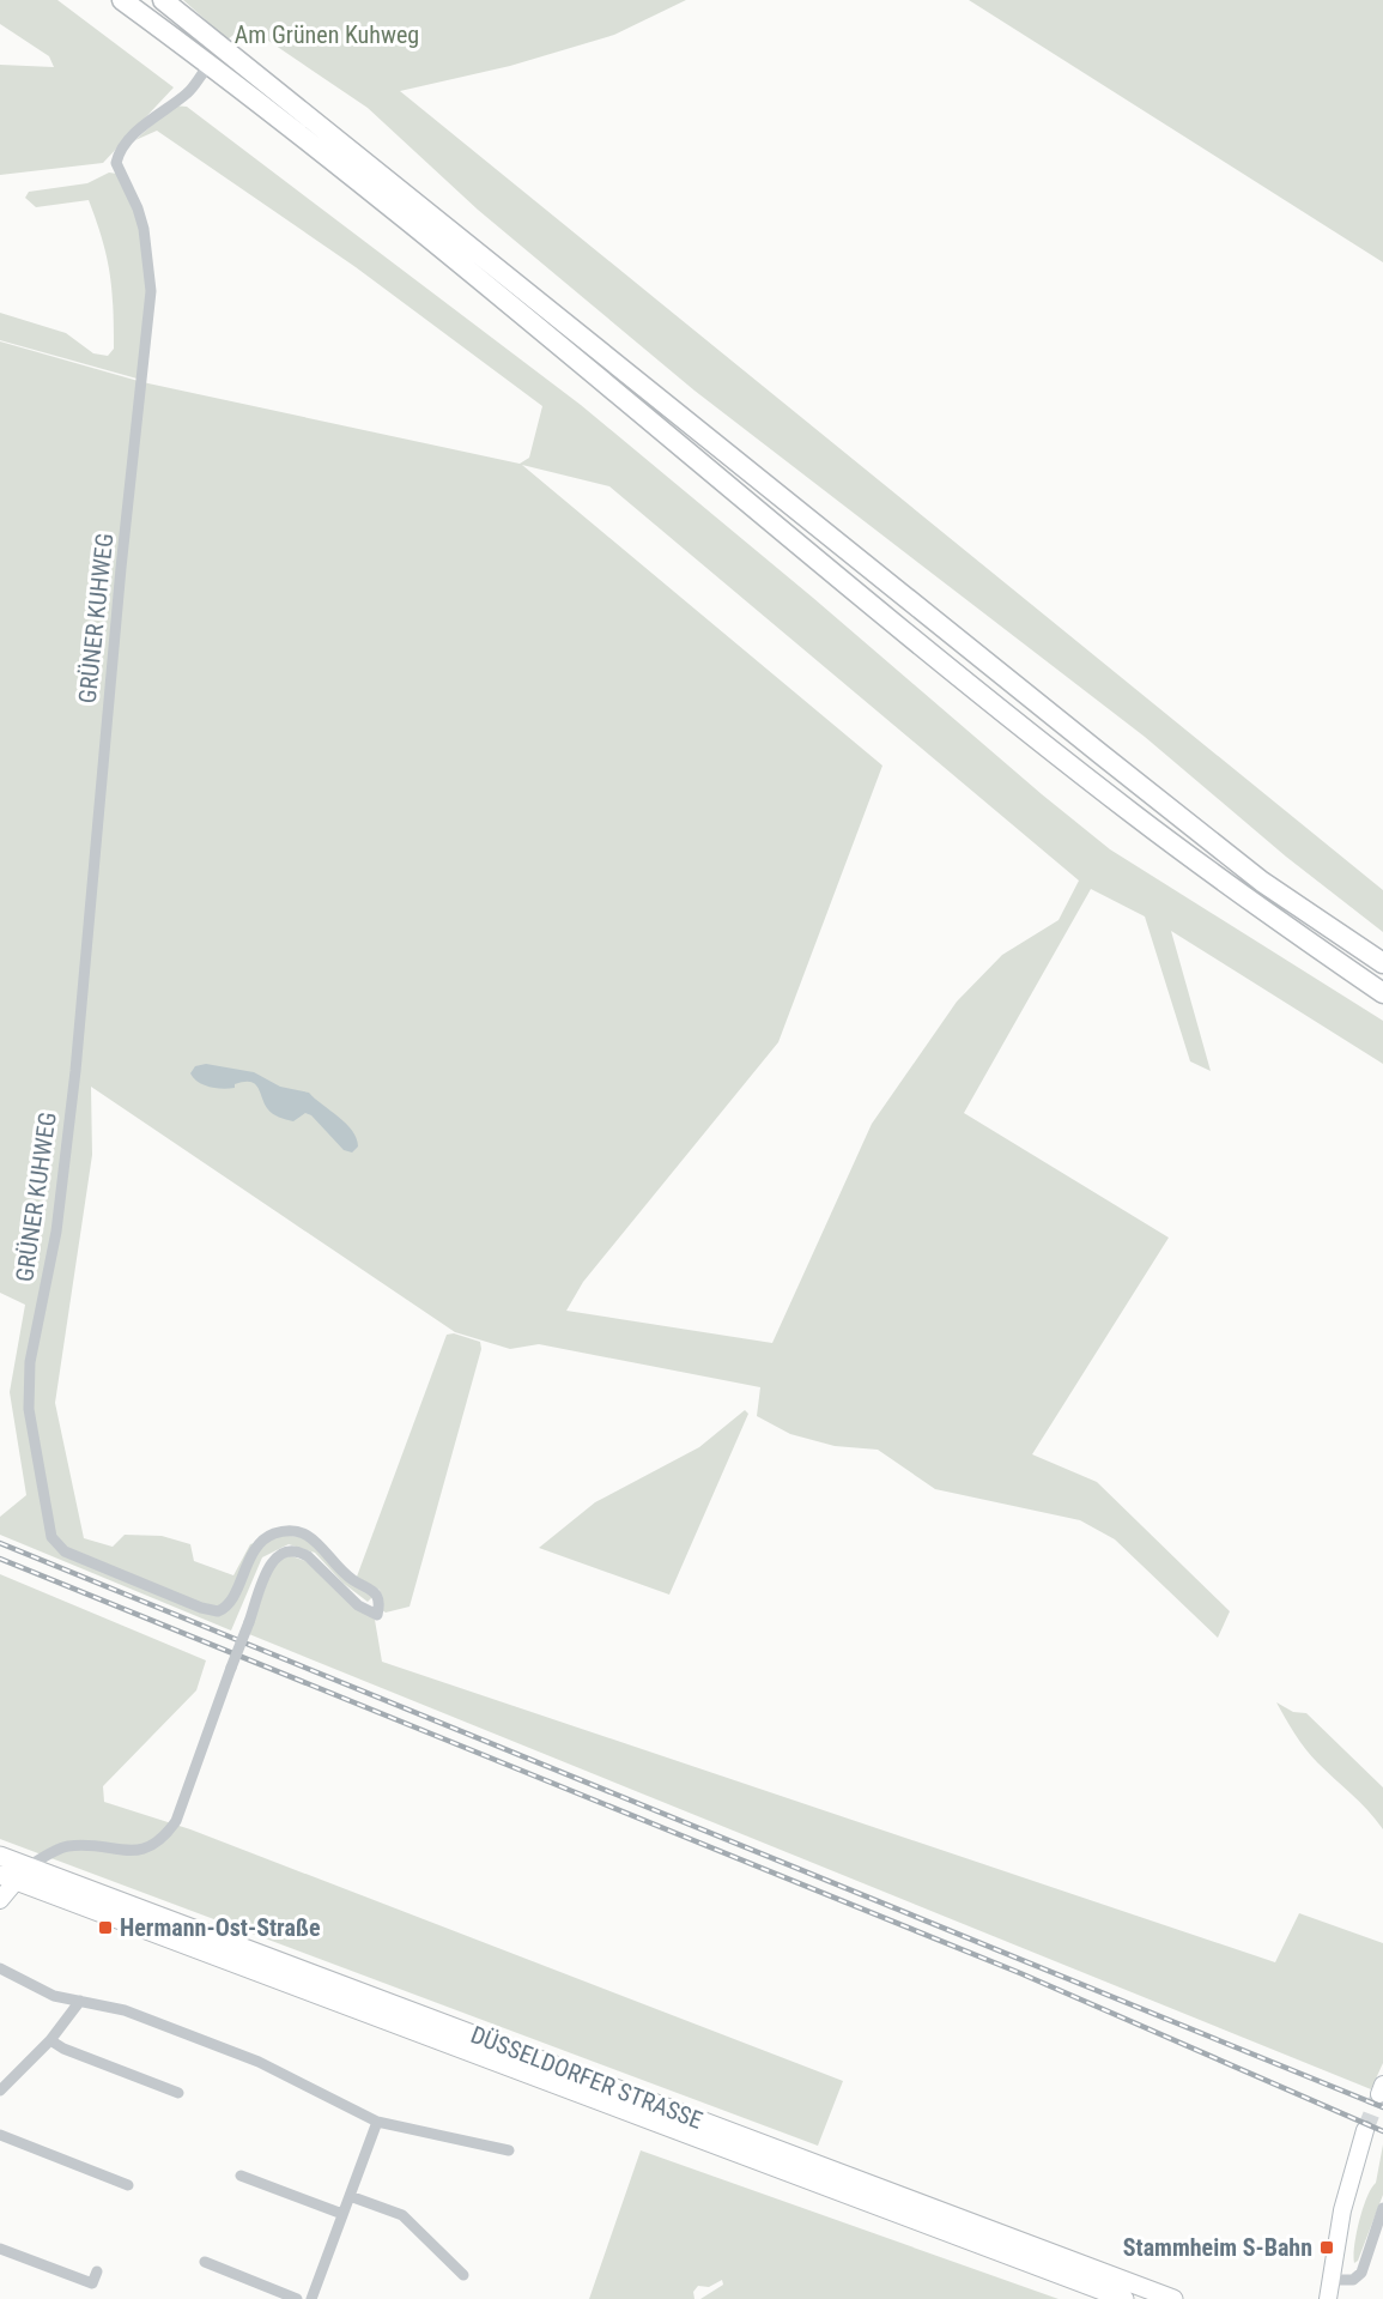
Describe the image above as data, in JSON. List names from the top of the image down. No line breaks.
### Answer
{"streets":{"main road":["DÜSSELDORFER STRASSE"],"street":["GRÜNER KUHWEG"]},"crossings":[["GRÜNER KUHWEG","DÜSSELDORFER STRASSE"]],"parks":["Am Grünen Kuhweg"],"places":{"transit":["Hermann-Ost-Straße","Stammheim S-Bahn"]}}
